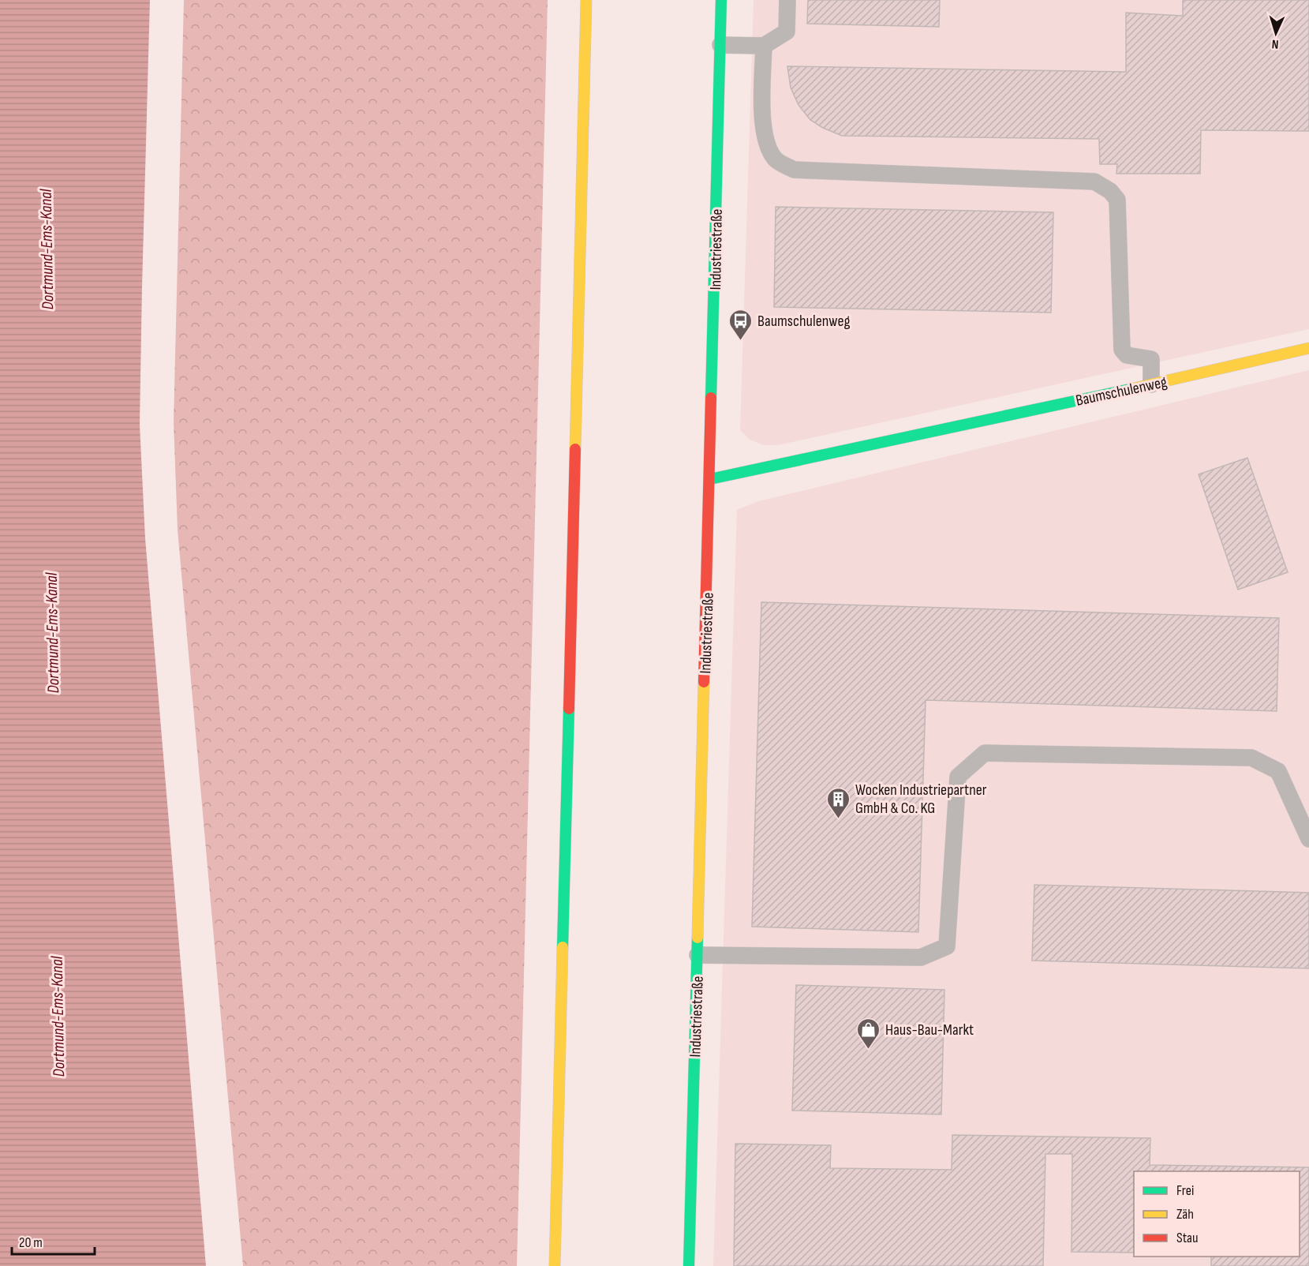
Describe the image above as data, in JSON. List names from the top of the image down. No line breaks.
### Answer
{"streets":{"street":["Industriestraße","Baumschulenweg"]},"crossings":[["Industriestraße","Baumschulenweg"]],"water":["Dortmund-Ems-Kanal"],"places":{"bus stop":["Baumschulenweg"],"building":["Wocken Industriepartner GmbH & Co. KG"],"shop":["Haus-Bau-Markt"]},"legend":["Frei","Zäh","Stau"],"scale_bar":"20 m","north":"bottom"}
